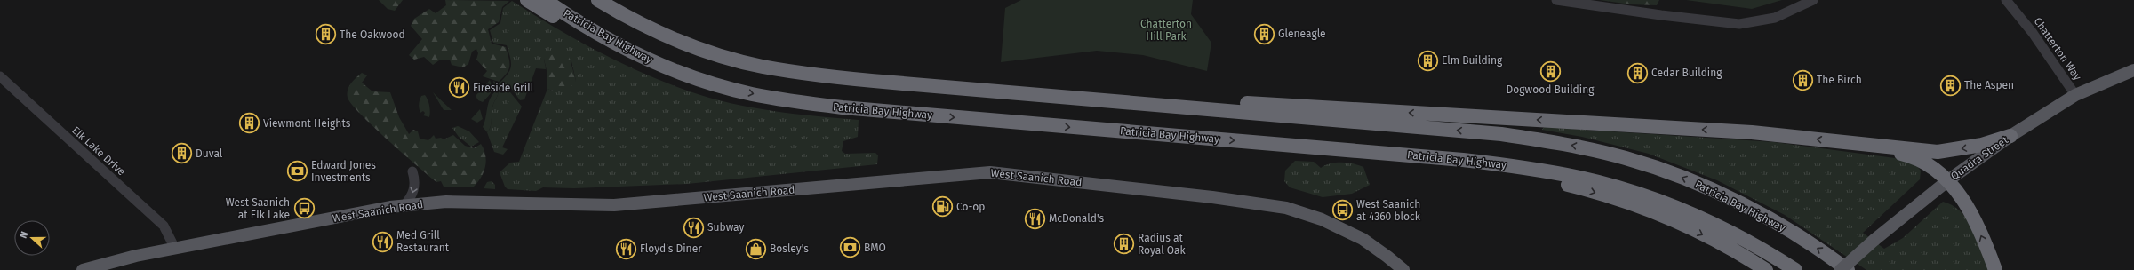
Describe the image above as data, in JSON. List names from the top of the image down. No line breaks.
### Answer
{"streets":{"highway":["Patricia Bay Highway"],"main road":["Quadra Street","West Saanich Road"],"street":["Chatterton Way","Elk Lake Drive"]},"crossings":[["Chatterton Way","Quadra Street"],["Elk Lake Drive","West Saanich Road"]],"parks":["Chatterton Hill Park"],"places":{"building":["Gleneagle","The Oakwood","Elm Building","Dogwood Building","Cedar Building","The Birch","The Aspen","Viewmont Heights","Duval","Radius at Royal Oak"],"restaurant":["Fireside Grill","McDonald's","Subway","Med Grill Restaurant","Floyd's Diner"],"bank":["Edward Jones Investments","BMO"],"fuel station":["Co-op"],"bus stop":["West Saanich at Elk Lake","West Saanich at 4360 block"],"shop":["Bosley's"]},"north":"left"}
